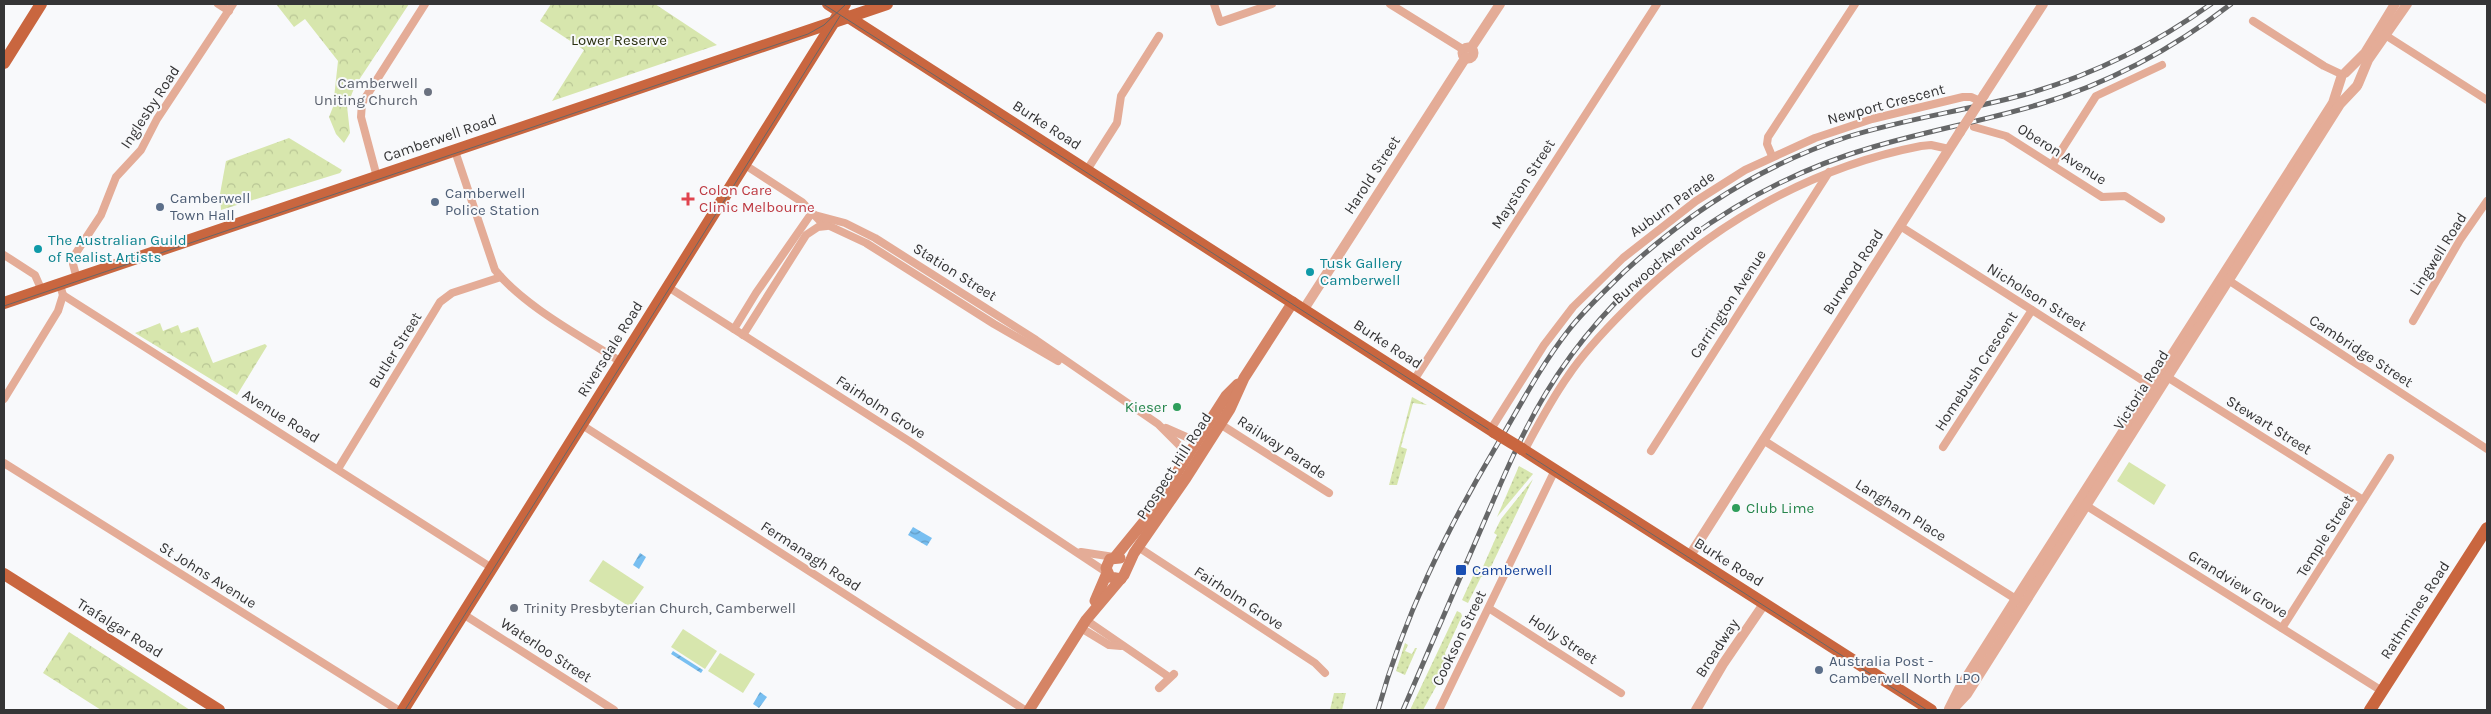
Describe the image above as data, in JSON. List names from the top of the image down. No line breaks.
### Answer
{"streets":{"main road":["Burke Road","Camberwell Road","Riversdale Road","Prospect Hill Road","Rathmines Road","Trafalgar Road"],"street":["Newport Crescent","Inglesby Road","Oberon Avenue","Harold Street","Mayston Street","Auburn Parade","Lingwell Road","Burwood Avenue","Station Street","Burwood Road","Nicholson Street","Carrington Avenue","Butler Street","Cambridge Street","Homebush Crescent","Victoria Road","Fairholm Grove","Avenue Road","Stewart Street","Railway Parade","Langham Place","Temple Street","Fermanagh Road","St Johns Avenue","Grandview Grove","Cookson Street","Holly Street","Broadway","Waterloo Street"]},"crossings":[["Newport Crescent","Auburn Parade"],["Newport Crescent","Burwood Road"],["Inglesby Road","Camberwell Road"],["Burke Road","Camberwell Road"],["Burke Road","Harold Street"],["Burke Road","Mayston Street"],["Burke Road","Auburn Parade"],["Burke Road","Burwood Avenue"],["Burke Road","Burwood Road"],["Burke Road","Riversdale Road"],["Burke Road","Prospect Hill Road"],["Burke Road","Cookson Street"],["Burke Road","Broadway"],["Camberwell Road","Riversdale Road"],["Camberwell Road","Avenue Road"],["Harold Street","Prospect Hill Road"],["Burwood Avenue","Burwood Road"],["Burwood Avenue","Carrington Avenue"],["Station Street","Riversdale Road"],["Station Street","Prospect Hill Road"],["Burwood Road","Nicholson Street"],["Burwood Road","Langham Place"],["Nicholson Street","Homebush Crescent"],["Nicholson Street","Victoria Road"],["Riversdale Road","Fairholm Grove"],["Riversdale Road","Avenue Road"],["Riversdale Road","Fermanagh Road"],["Riversdale Road","Waterloo Street"],["Butler Street","Avenue Road"],["Cambridge Street","Victoria Road"],["Victoria Road","Stewart Street"],["Victoria Road","Langham Place"],["Victoria Road","Grandview Grove"],["Fairholm Grove","Prospect Hill Road"],["Stewart Street","Temple Street"],["Railway Parade","Prospect Hill Road"],["Prospect Hill Road","Fermanagh Road"],["Temple Street","Grandview Grove"],["Grandview Grove","Rathmines Road"],["Cookson Street","Holly Street"]],"parks":["Lower Reserve"],"places":{"other":["Camberwell Uniting Church","Camberwell Police Station","Camberwell Town Hall","The Australian Guild of Realist Artists","Tusk Gallery Camberwell","Kieser","Club Lime","Trinity Presbyterian Church, Camberwell","Australia Post - Camberwell North LPO"],"health":["Colon Care Clinic Melbourne"],"transit":["Camberwell"]}}
